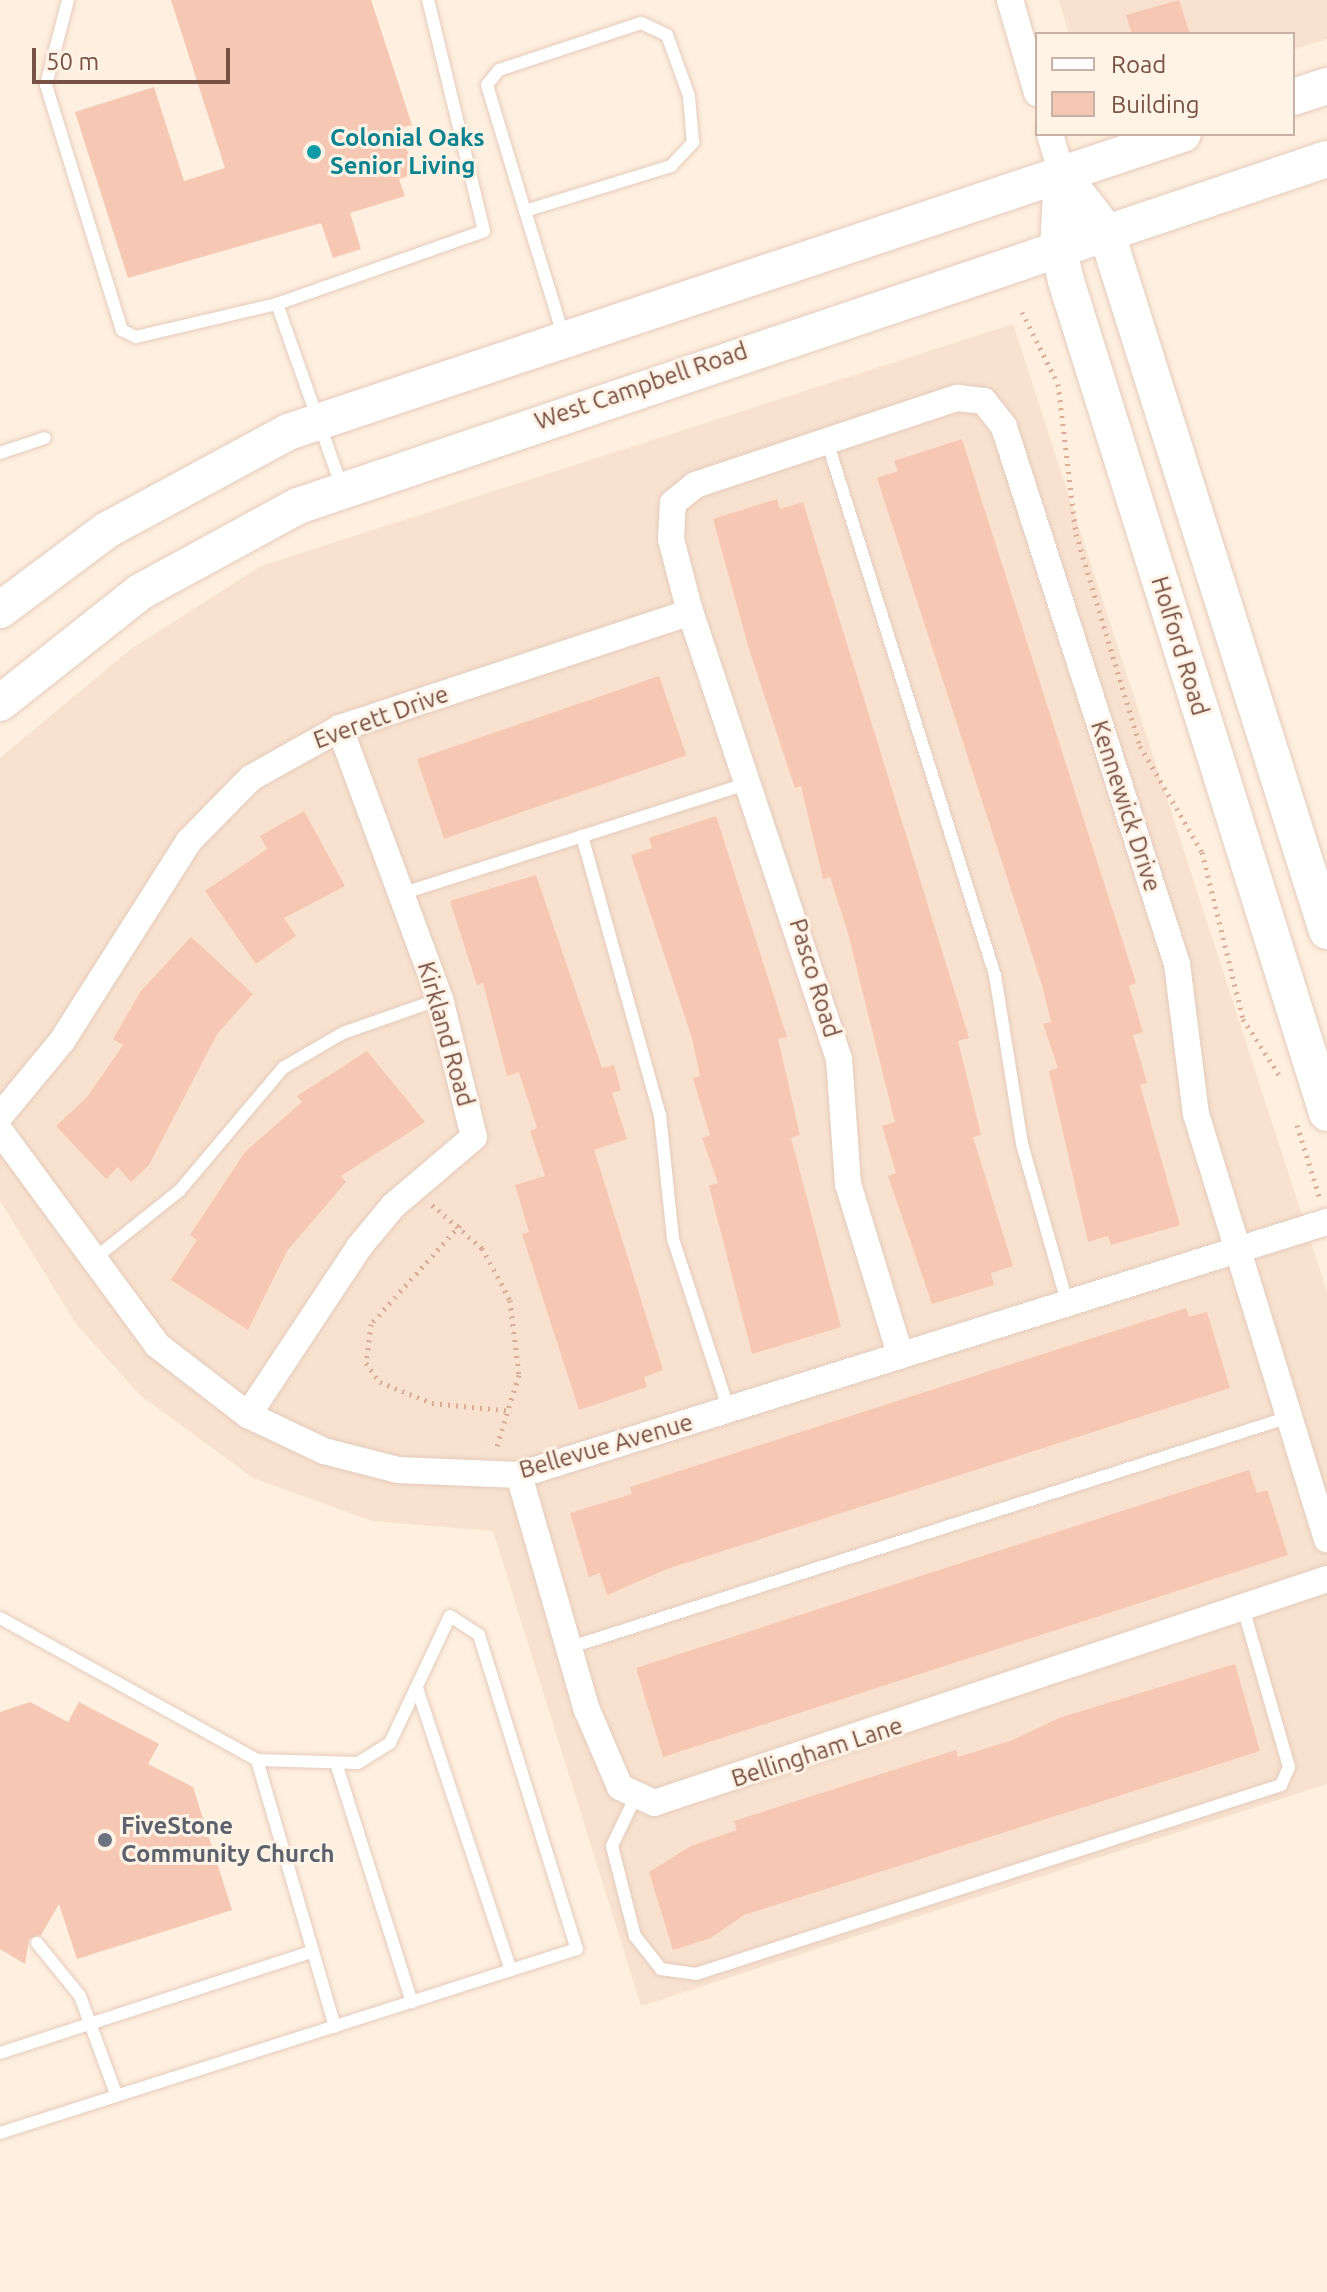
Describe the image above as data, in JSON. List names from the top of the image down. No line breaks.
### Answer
{"streets":{"main road":["West Campbell Road","Holford Road"],"street":["Everett Drive","Kennewick Drive","Pasco Road","Kirkland Road","Bellevue Avenue","Bellingham Lane"]},"crossings":[["West Campbell Road","Holford Road"],["Everett Drive","Pasco Road"],["Everett Drive","Kirkland Road"],["Kennewick Drive","Pasco Road"],["Kennewick Drive","Bellevue Avenue"],["Pasco Road","Bellevue Avenue"],["Kirkland Road","Bellevue Avenue"]],"places":["Colonial Oaks Senior Living","FiveStone Community Church"],"legend":["Road","Building"],"scale_bar":"50 m"}
